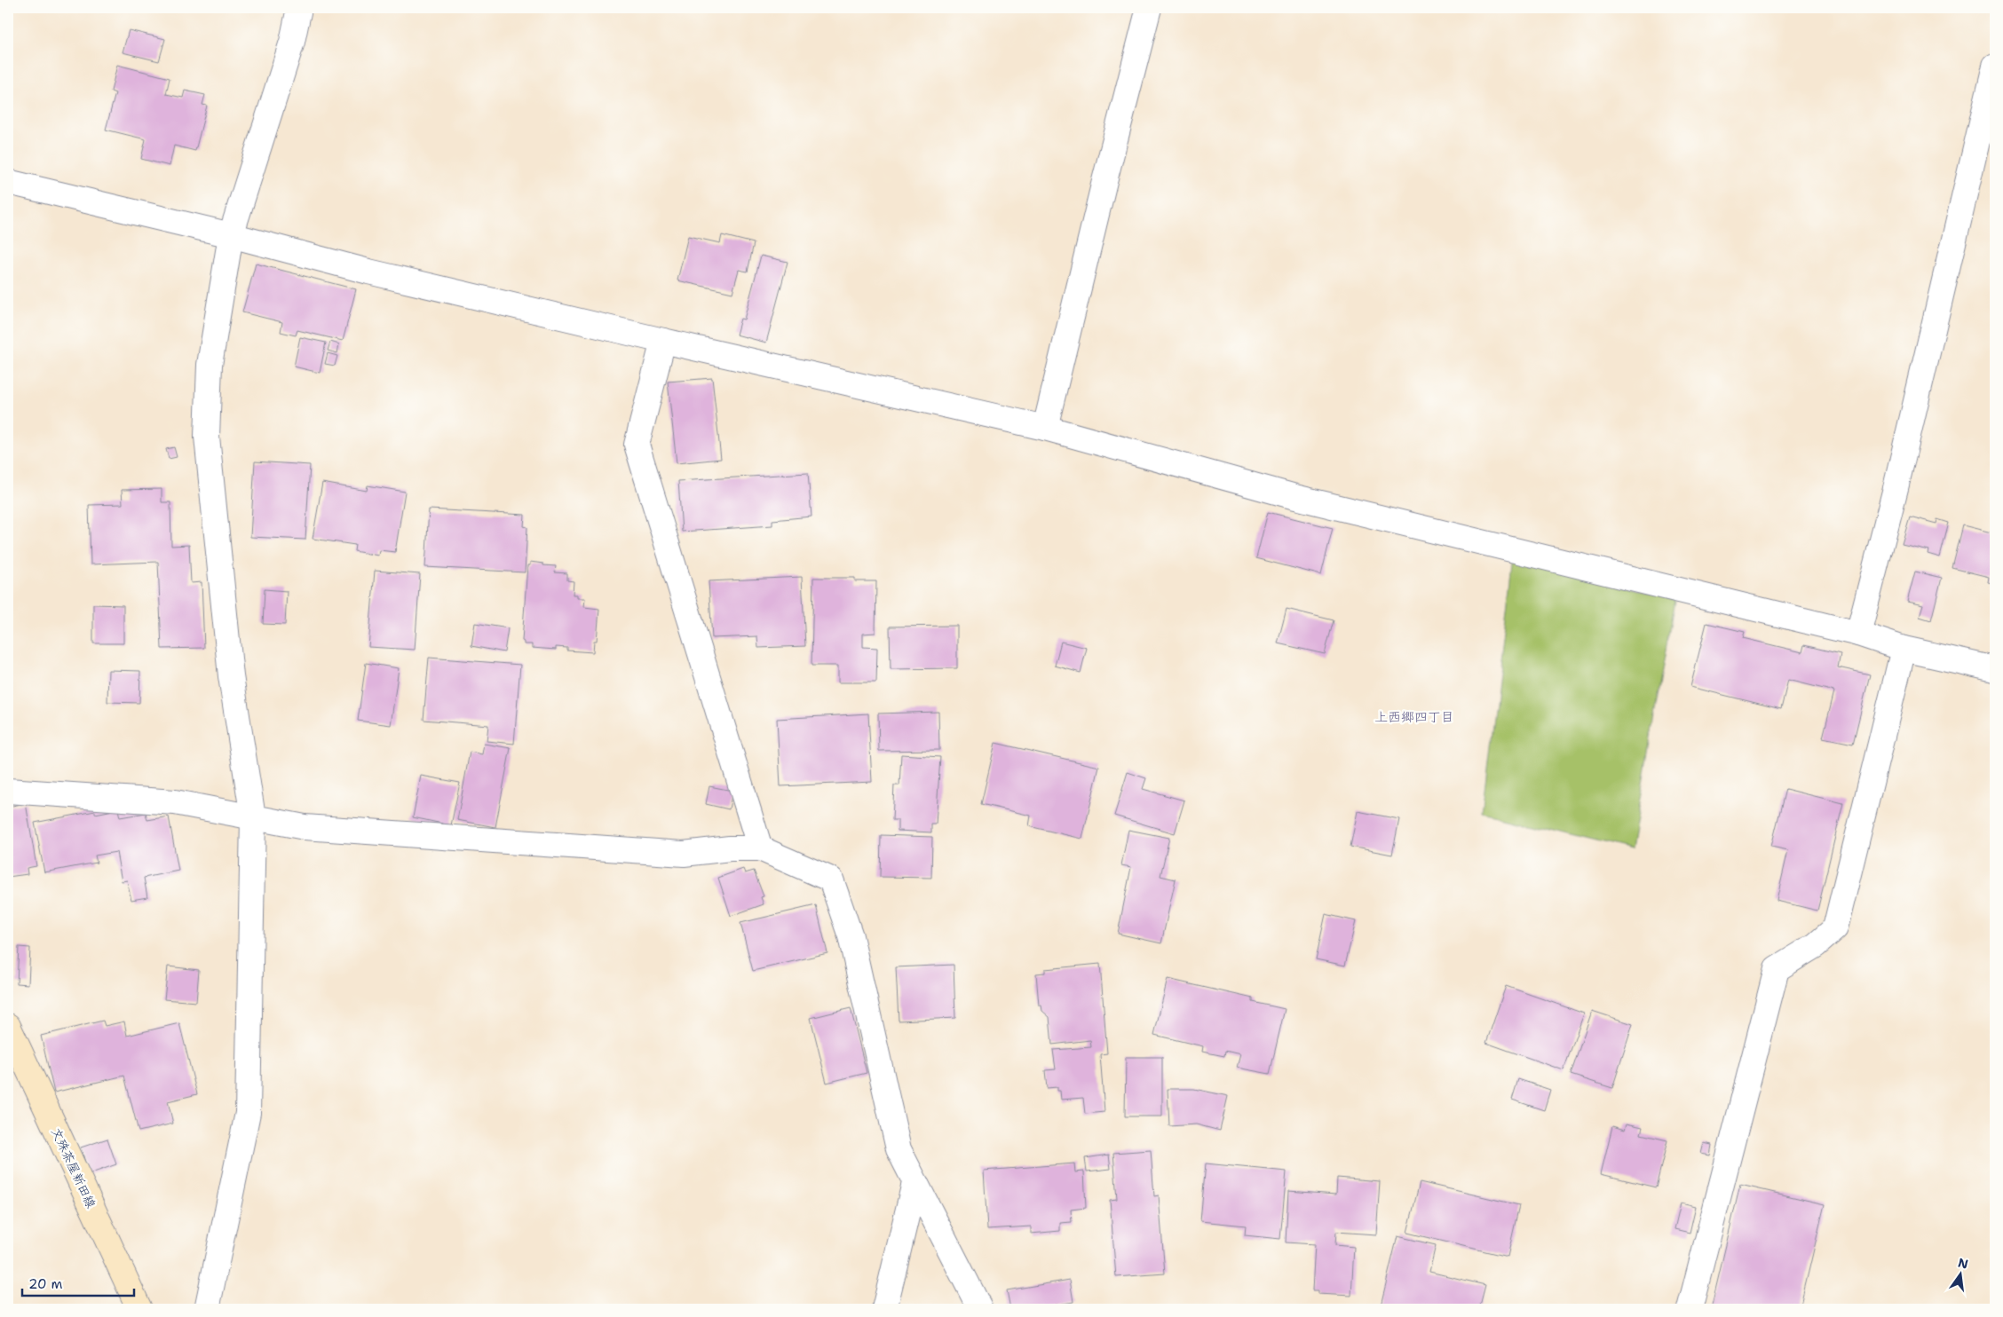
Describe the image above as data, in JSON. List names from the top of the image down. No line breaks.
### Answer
{"streets":{"main road":["文殊茶屋新田線"]},"districts":["上西郷四丁目"],"scale_bar":"20 m","north":"top"}
